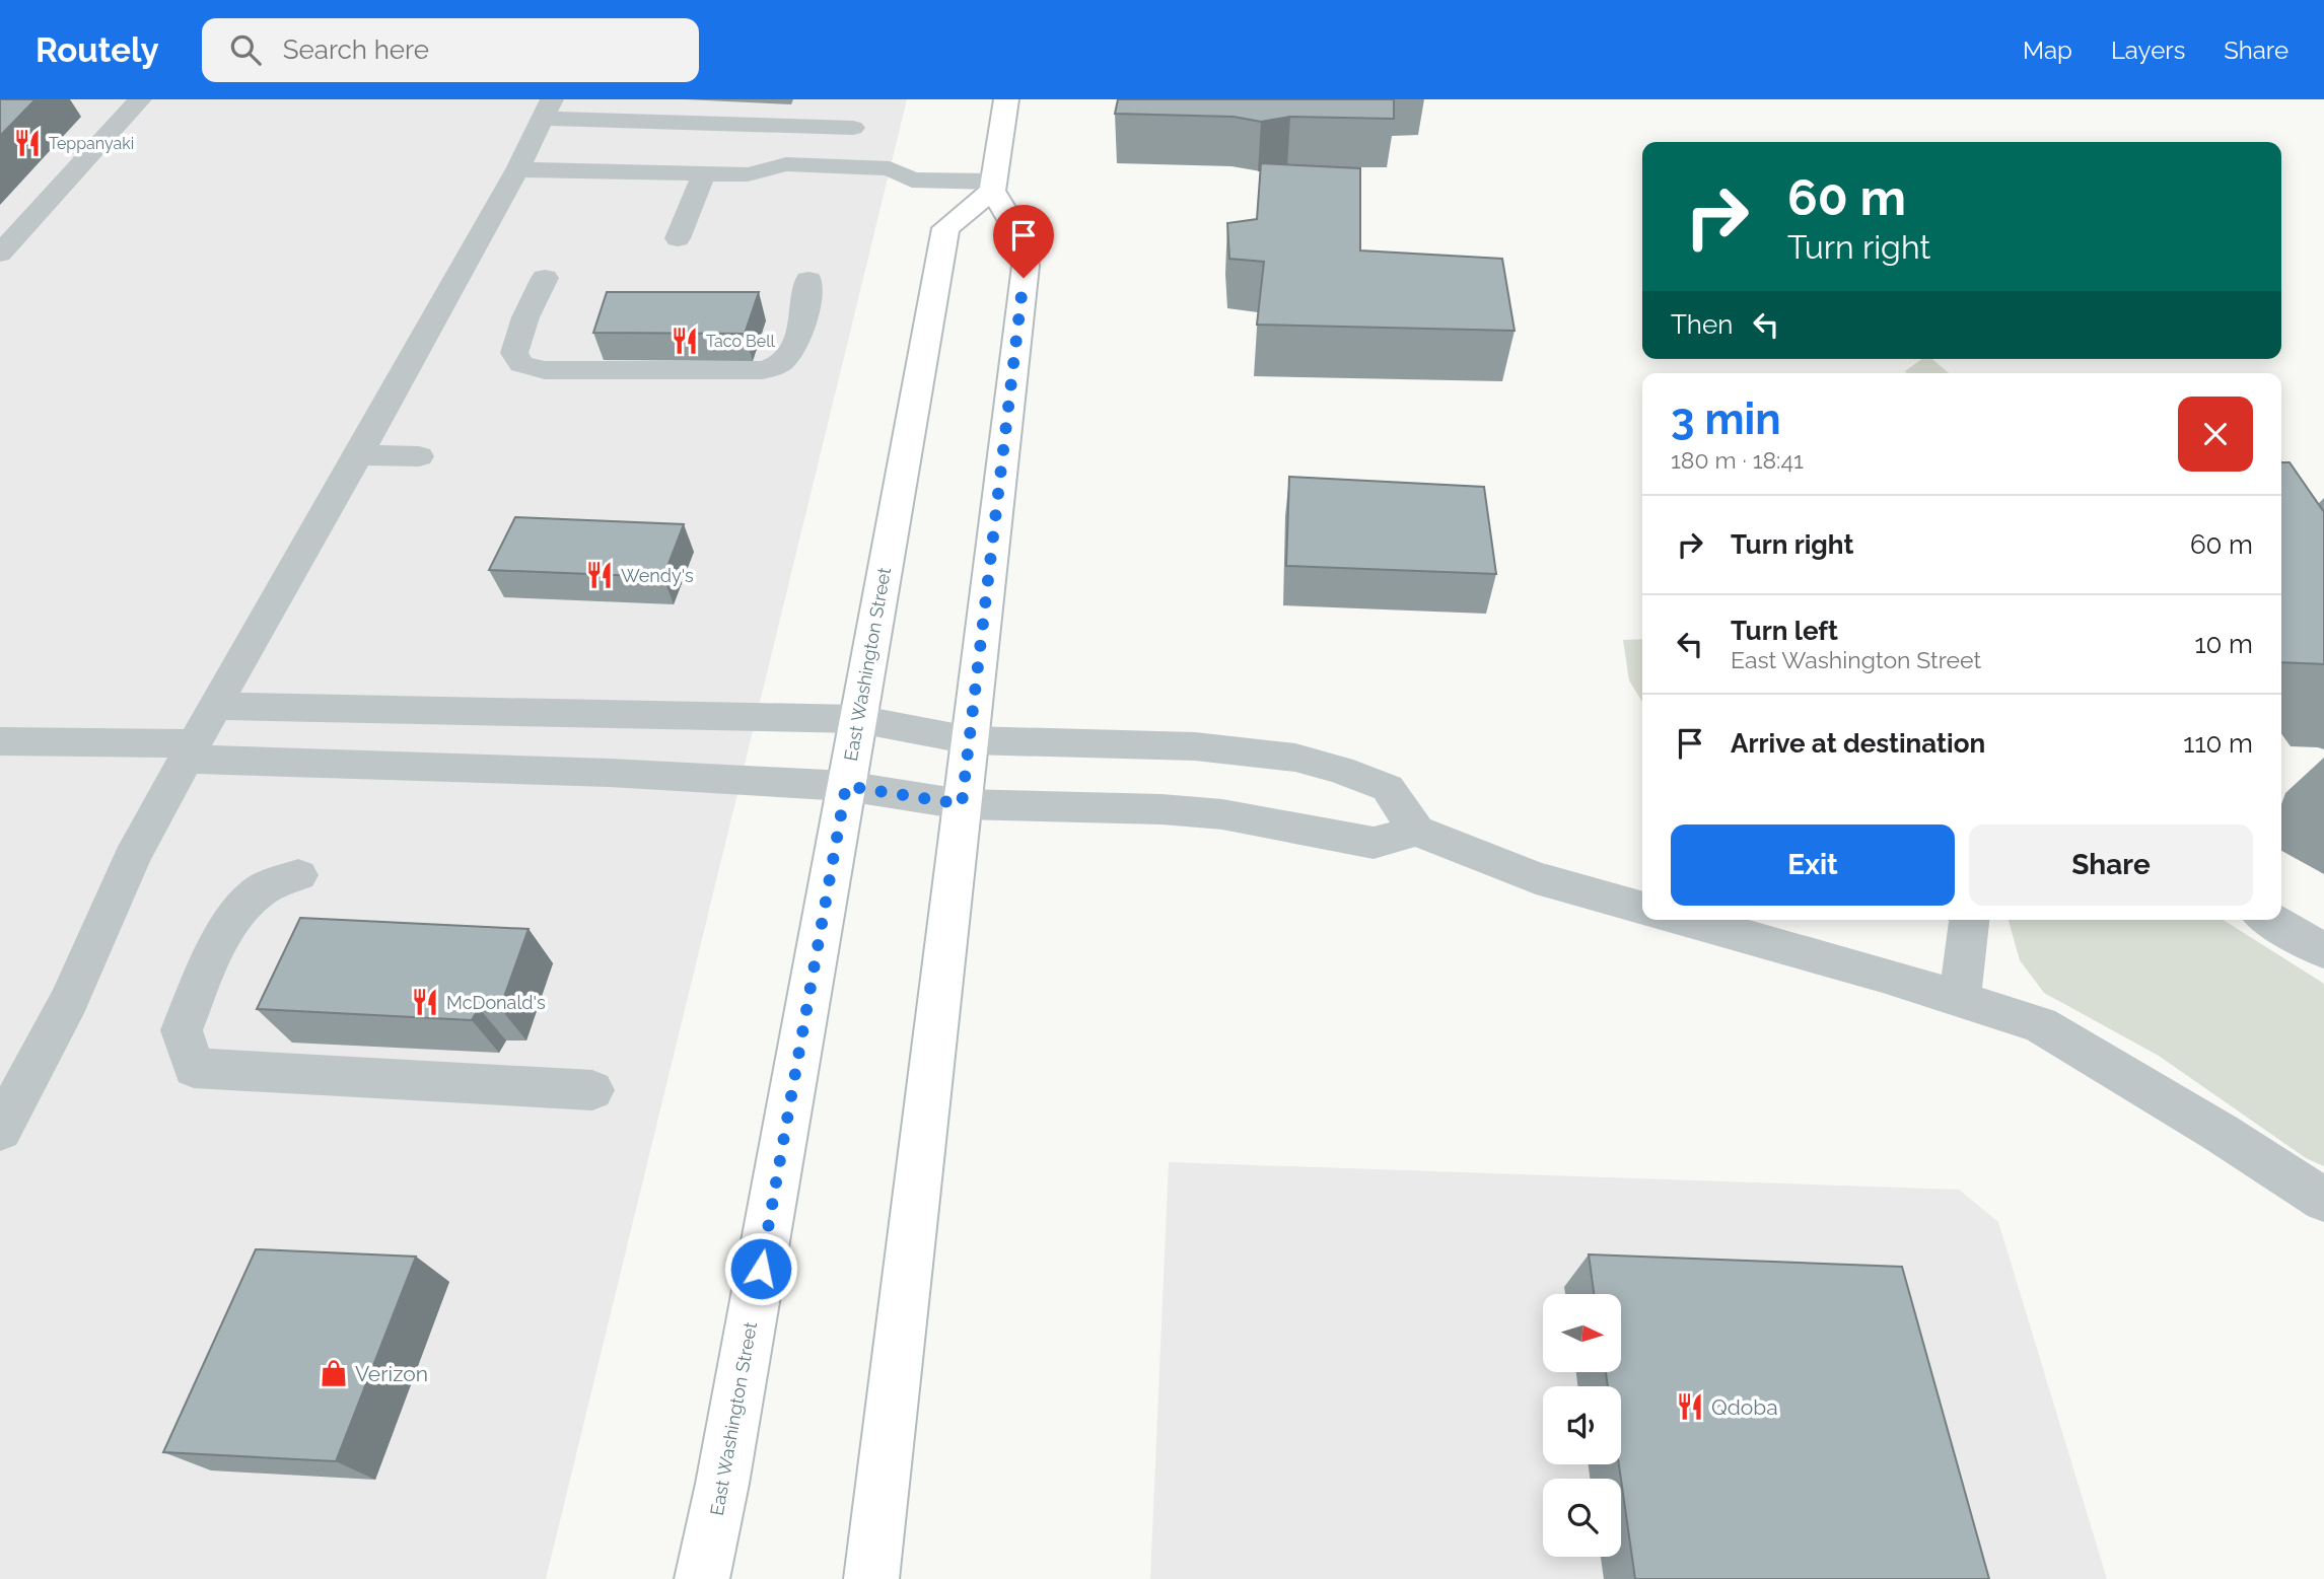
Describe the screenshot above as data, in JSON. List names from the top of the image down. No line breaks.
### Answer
{"streets":{"main road":["East Washington Street"]},"places":{"restaurant":["Teppanyaki","Taco Bell","Wendy's","McDonald's","Qdoba"],"shop":["Verizon"]},"north":"right","page":{"header":"Routely","search":"Search here","nav":["Map","Layers","Share"],"turn":["60 m","Turn right"],"then":"Then","heading":["3 min","180 m · 18:41"],"list":[{"name":"Turn right","value":"60 m"},{"name":"Turn left","note":"East Washington Street","value":"10 m"},{"name":"Arrive at destination","value":"110 m"}],"buttons":["Exit","Share"]}}
